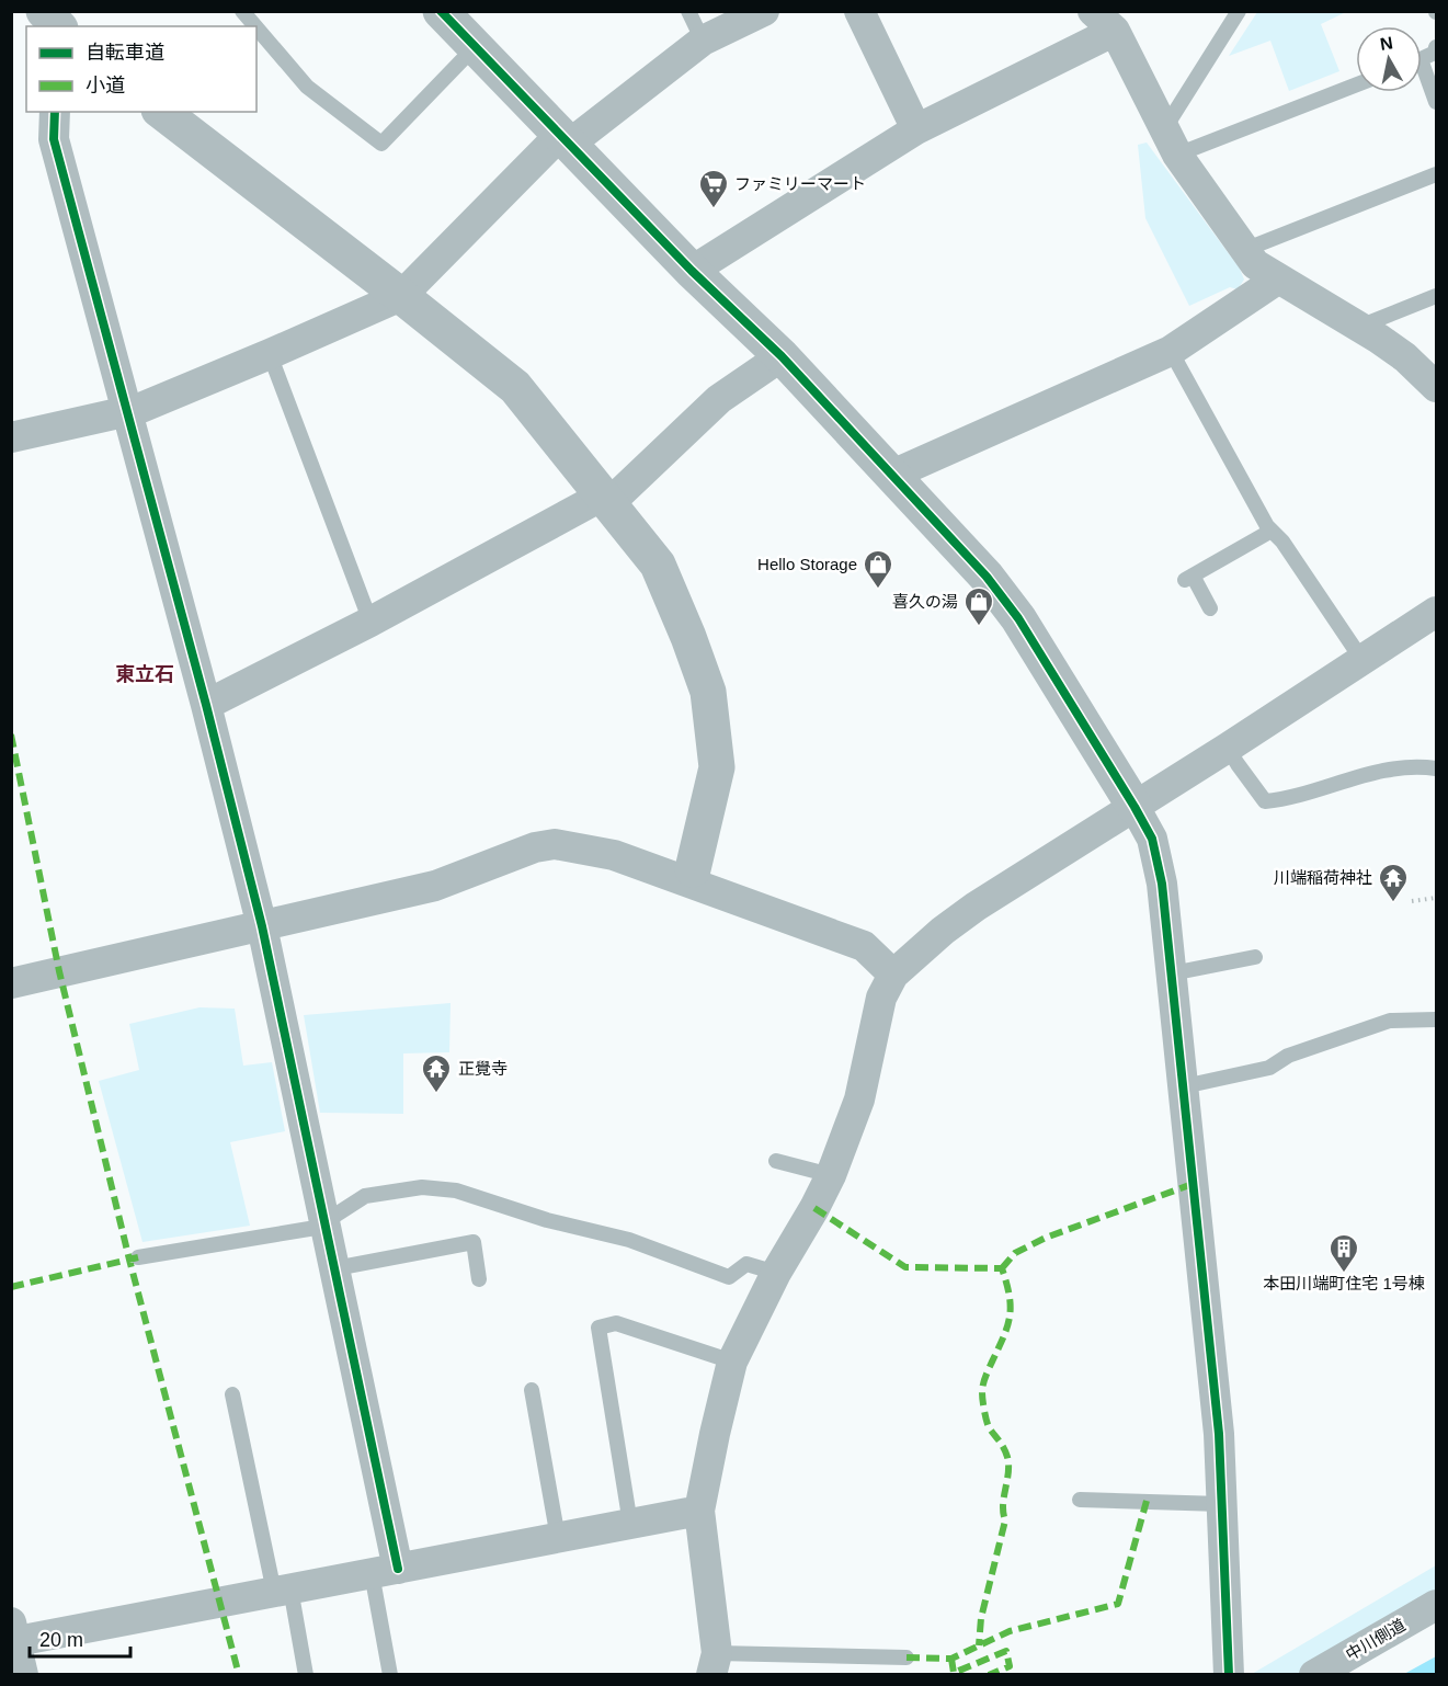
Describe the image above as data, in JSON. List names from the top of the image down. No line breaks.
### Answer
{"streets":{"street":["中川側道"]},"districts":["東立石"],"places":{"supermarket":["ファミリーマート"],"shop":["Hello Storage","喜久の湯"],"temple":["川端稲荷神社","正覺寺"],"building":["本田川端町住宅 1号棟"]},"legend":["自転車道","小道"],"scale_bar":"20 m","north":"top"}
